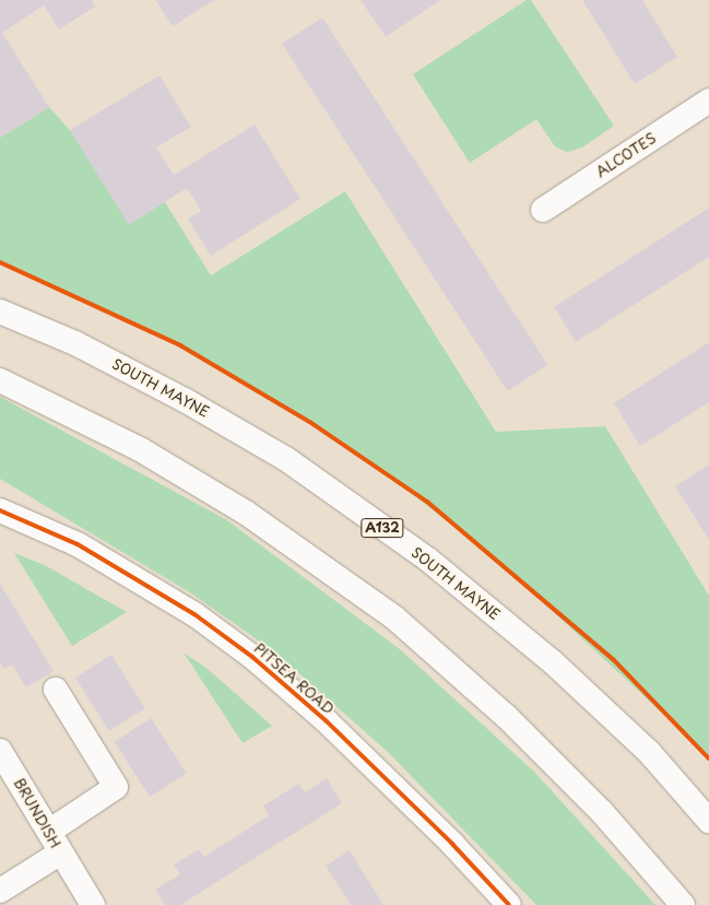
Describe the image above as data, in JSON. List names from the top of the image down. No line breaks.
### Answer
{"streets":{"main road":["ALCOTES","SOUTH MAYNE","A132","PITSEA ROAD","BRUNDISH"]}}
